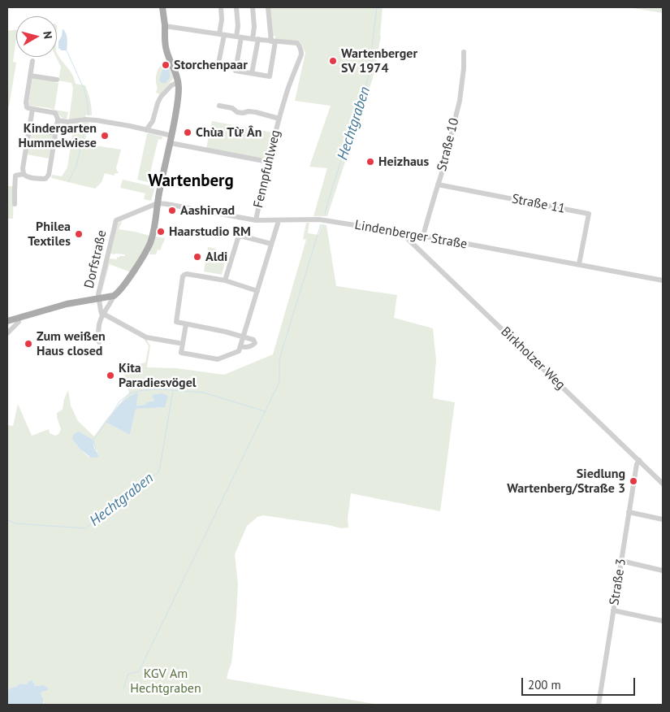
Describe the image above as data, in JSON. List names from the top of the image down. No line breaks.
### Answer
{"streets":{"main road":["Dorfstraße"],"street":["Straße 10","Fennpfuhlweg","Straße 11","Lindenberger Straße","Birkholzer Weg","Straße 3"]},"crossings":[["Straße 10","Straße 11"],["Straße 10","Lindenberger Straße"],["Straße 10","Birkholzer Weg"],["Fennpfuhlweg","Lindenberger Straße"],["Fennpfuhlweg","Dorfstraße"],["Straße 11","Lindenberger Straße"],["Lindenberger Straße","Dorfstraße"],["Lindenberger Straße","Birkholzer Weg"],["Birkholzer Weg","Straße 3"]],"districts":["Wartenberg"],"water":["Hechtgraben"],"parks":["KGV Am Hechtgraben"],"places":["Wartenberger SV 1974","Storchenpaar","Chùa Từ Ân","Kindergarten Hummelwiese","Heizhaus","Aashirvad","Haarstudio RM","Philea Textiles","Aldi","Zum weißen Haus closed","Kita Paradiesvögel","Siedlung Wartenberg/Straße 3"],"scale_bar":"200 m","north":"right"}
